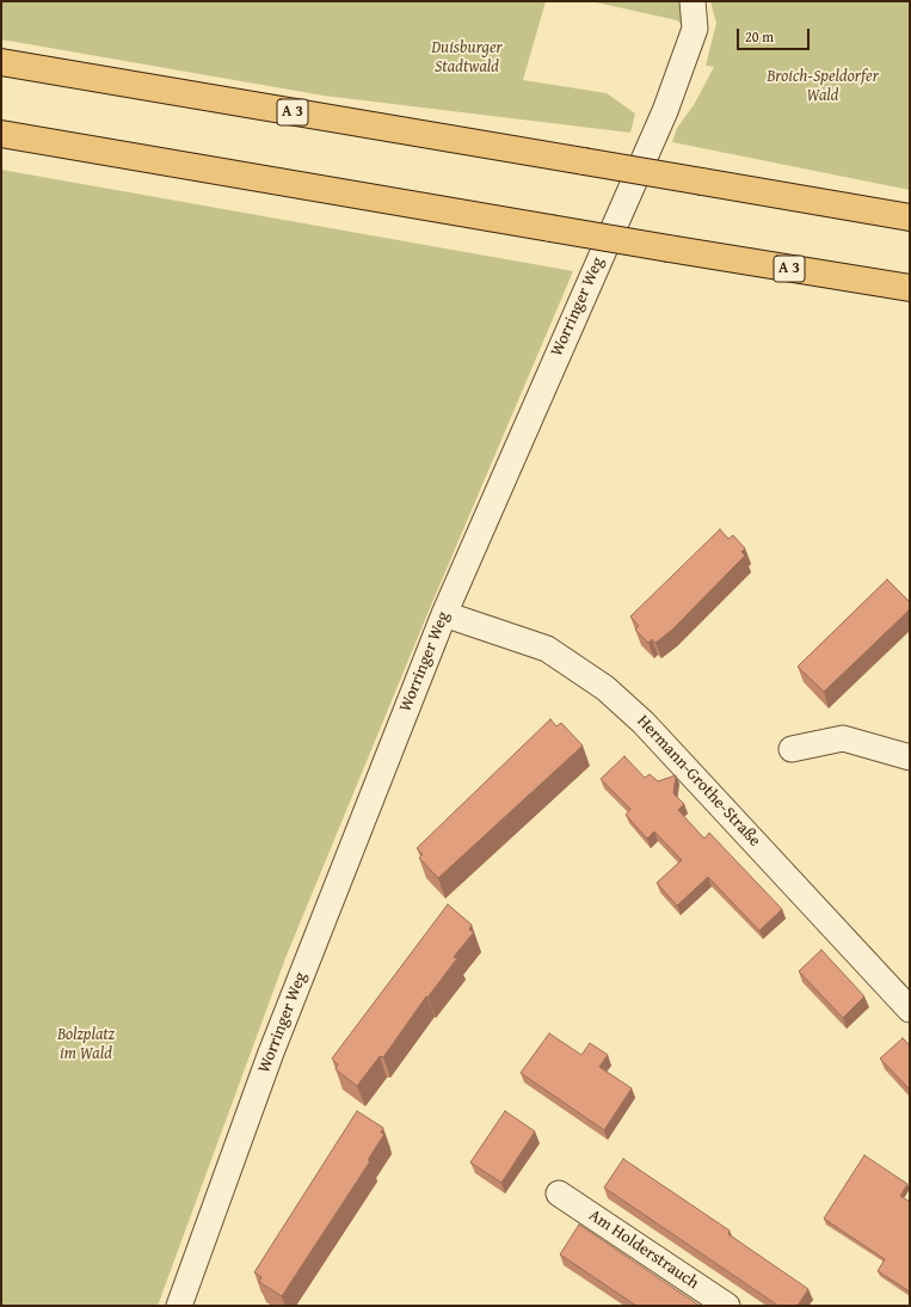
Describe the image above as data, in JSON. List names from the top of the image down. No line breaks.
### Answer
{"streets":{"highway":["A 3"],"street":["Worringer Weg","Hermann-Grothe-Straße","Am Holderstrauch"]},"crossings":[["Worringer Weg","Hermann-Grothe-Straße"]],"parks":["Duisburger Stadtwald","Broich-Speldorfer Wald","Bolzplatz im Wald"],"scale_bar":"20 m"}
